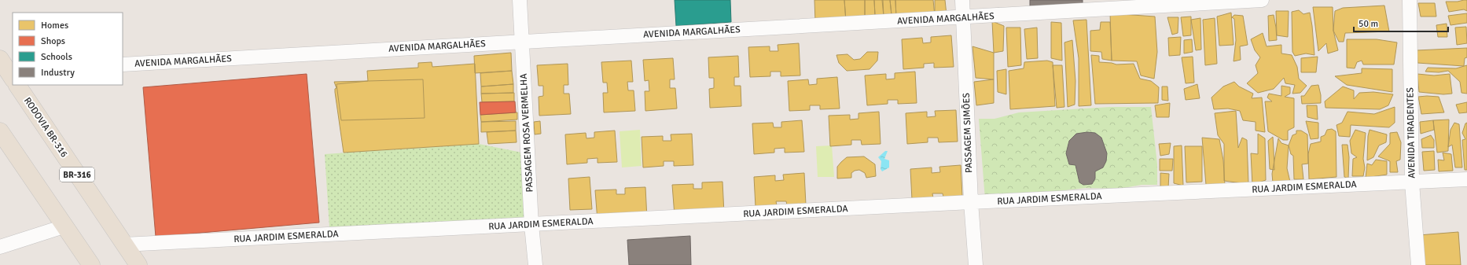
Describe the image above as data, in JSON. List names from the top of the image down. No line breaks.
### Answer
{"streets":{"highway":["RODOVIA BR-316","BR-316"],"street":["AVENIDA MARGALHÃES","PASSAGEM ROSA VERMELHA","PASSAGEM SIMÕES","AVENIDA TIRADENTES","RUA JARDIM ESMERALDA"]},"crossings":[["AVENIDA MARGALHÃES","PASSAGEM ROSA VERMELHA"],["AVENIDA MARGALHÃES","PASSAGEM SIMÕES"],["RODOVIA BR-316","RUA JARDIM ESMERALDA"],["PASSAGEM ROSA VERMELHA","RUA JARDIM ESMERALDA"],["PASSAGEM SIMÕES","RUA JARDIM ESMERALDA"],["AVENIDA TIRADENTES","RUA JARDIM ESMERALDA"]],"legend":["Homes","Shops","Schools","Industry"],"scale_bar":"50 m"}
